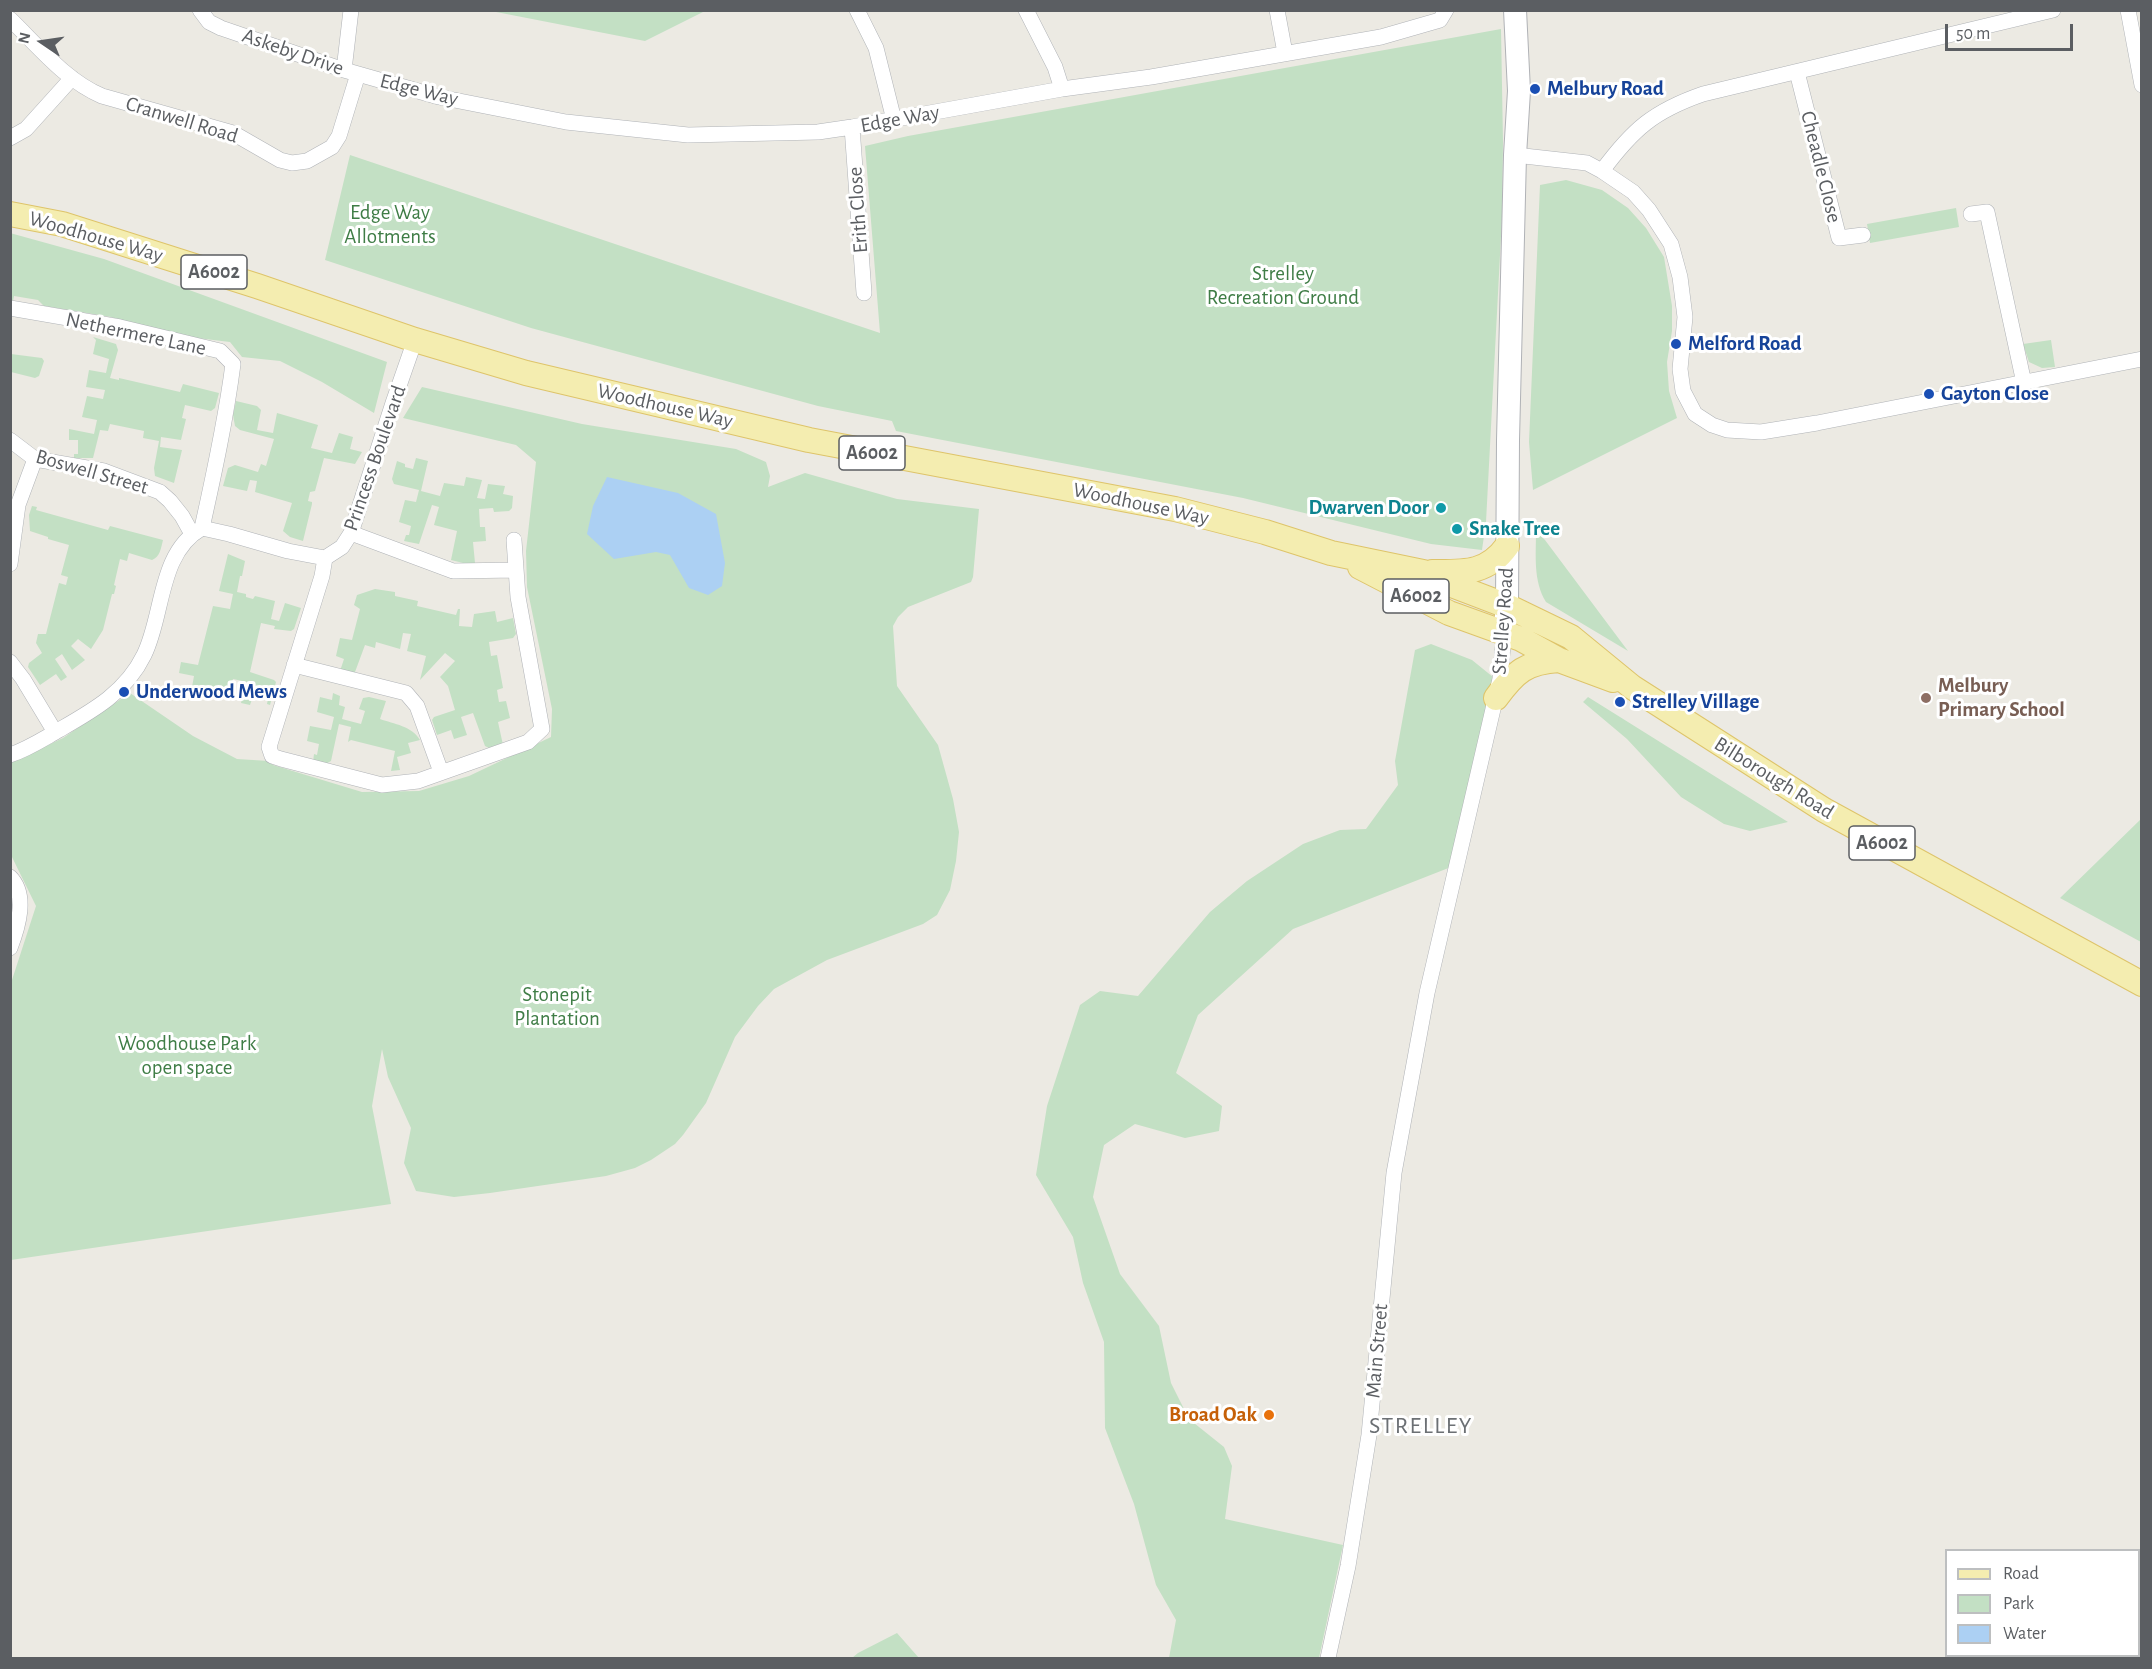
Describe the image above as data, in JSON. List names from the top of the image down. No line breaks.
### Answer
{"streets":{"main road":["Woodhouse Way","A6002","Strelley Road","Bilborough Road"],"street":["Askeby Drive","Edge Way","Cranwell Road","Cheadle Close","Erith Close","Nethermere Lane","Princess Boulevard","Boswell Street","Main Street"]},"crossings":[["Askeby Drive","Edge Way"],["Askeby Drive","Cranwell Road"],["Edge Way","Cranwell Road"],["Edge Way","Erith Close"],["Woodhouse Way","A6002"],["Woodhouse Way","Princess Boulevard"],["Woodhouse Way","Strelley Road"],["Woodhouse Way","Bilborough Road"],["A6002","Strelley Road"],["Nethermere Lane","Boswell Street"],["Strelley Road","Bilborough Road"],["Strelley Road","Main Street"]],"districts":["STRELLEY"],"parks":["Edge Way Allotments","Strelley Recreation Ground","Stonepit Plantation","Woodhouse Park open space"],"places":["Melbury Road","Melford Road","Gayton Close","Dwarven Door","Snake Tree","Underwood Mews","Melbury Primary School","Strelley Village","Broad Oak"],"legend":["Road","Park","Water"],"scale_bar":"50 m","north":"left"}
